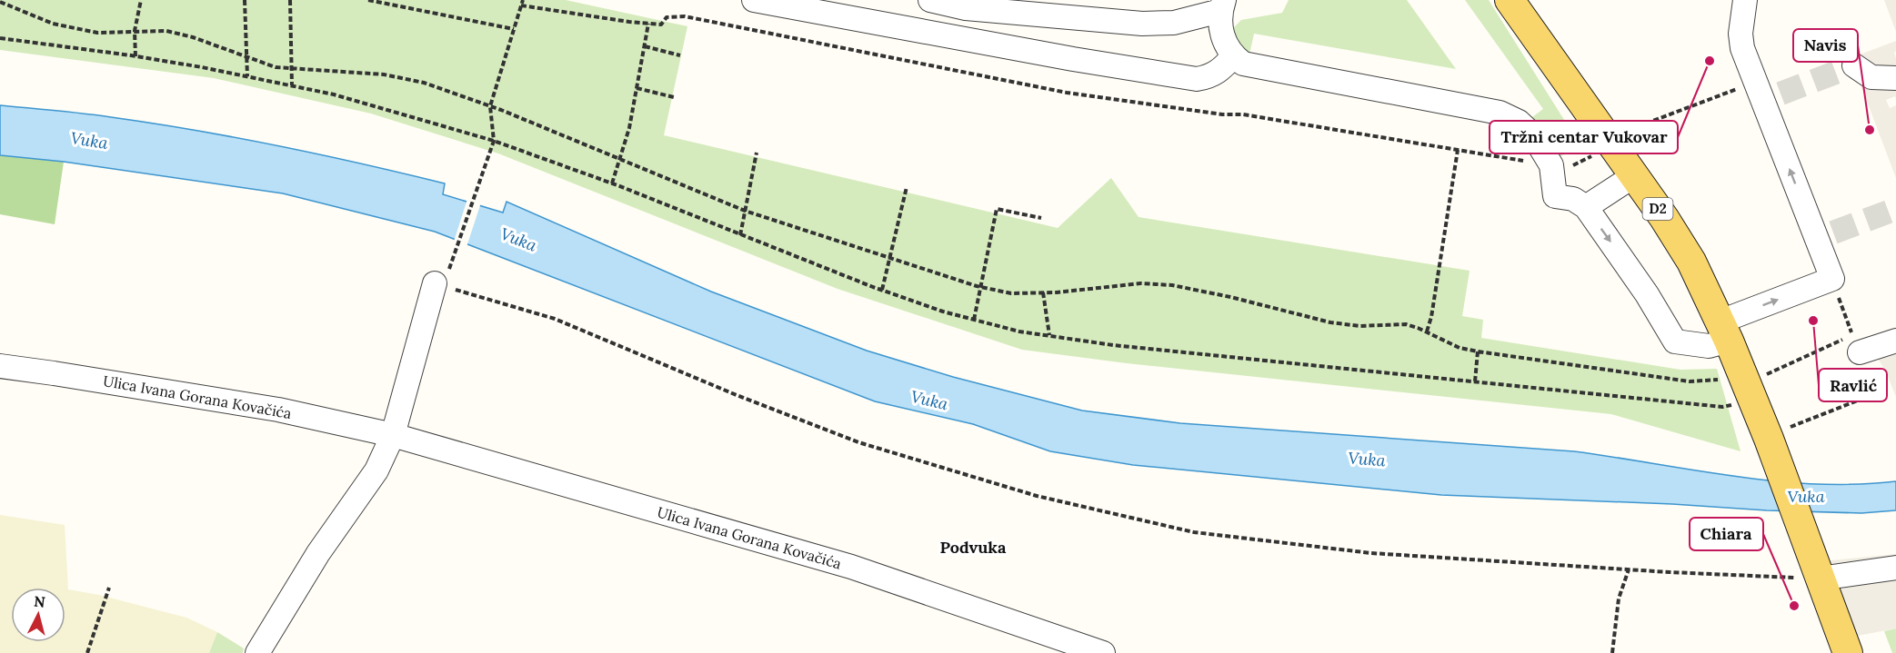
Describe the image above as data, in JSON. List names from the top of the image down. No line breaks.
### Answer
{"streets":{"main road":["D2"],"street":["Ulica Ivana Gorana Kovačića"]},"districts":["Podvuka"],"water":["Vuka"],"places":["Tržni centar Vukovar","Navis","Ravlić","Chiara"],"north":"top"}
